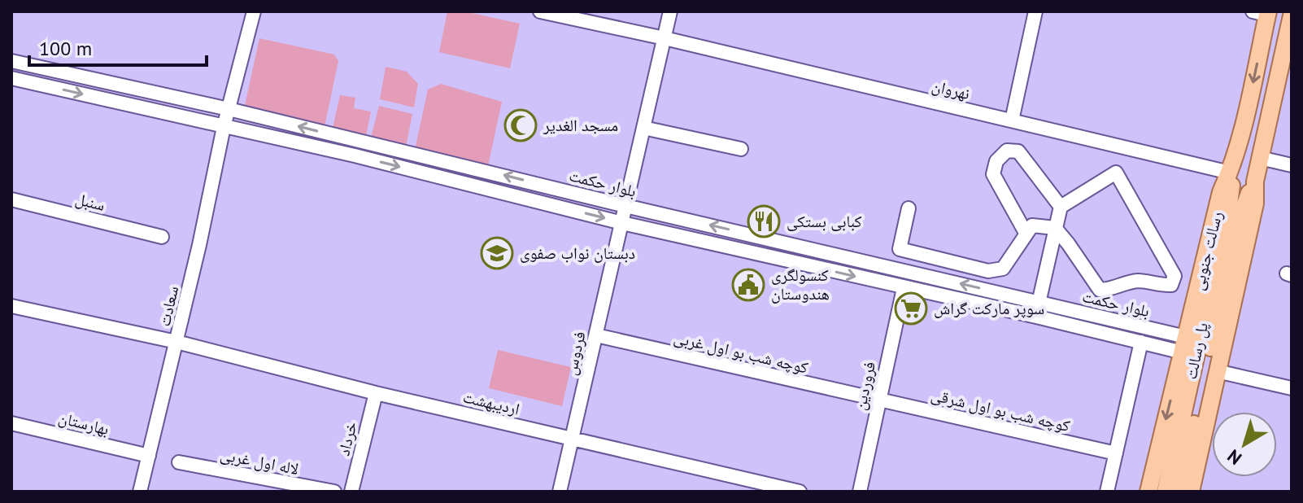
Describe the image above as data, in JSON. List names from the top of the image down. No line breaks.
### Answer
{"streets":{"main road":["رسالت جنوبی","پل رسالت"],"street":["نهروان","بلوار حکمت","سنبل","سعادت","کوچه شب بو اول غربی","فردوس","فروردین","اردیبهشت","کوچه شب بو اول شرقی","بهارستان","خرداد","لاله اول غربی"]},"crossings":[["نهروان","رسالت جنوبی"],["نهروان","پل رسالت"],["نهروان","فردوس"],["بلوار حکمت","رسالت جنوبی"],["بلوار حکمت","سعادت"],["بلوار حکمت","فردوس"],["بلوار حکمت","فروردین"],["رسالت جنوبی","پل رسالت"],["سعادت","اردیبهشت"],["سعادت","بهارستان"],["کوچه شب بو اول غربی","فردوس"],["کوچه شب بو اول غربی","فروردین"],["کوچه شب بو اول غربی","کوچه شب بو اول شرقی"],["فردوس","اردیبهشت"],["فروردین","کوچه شب بو اول شرقی"],["اردیبهشت","خرداد"]],"places":{"mosque":["مسجد الغدیر"],"restaurant":["کبابی بستکی"],"school or university":["دبستان نواب صفوی"],"public building":["کنسولگری هندوستان"],"supermarket":["سوپر مارکت گراش"]},"scale_bar":"100 m","north":"bottom left"}
